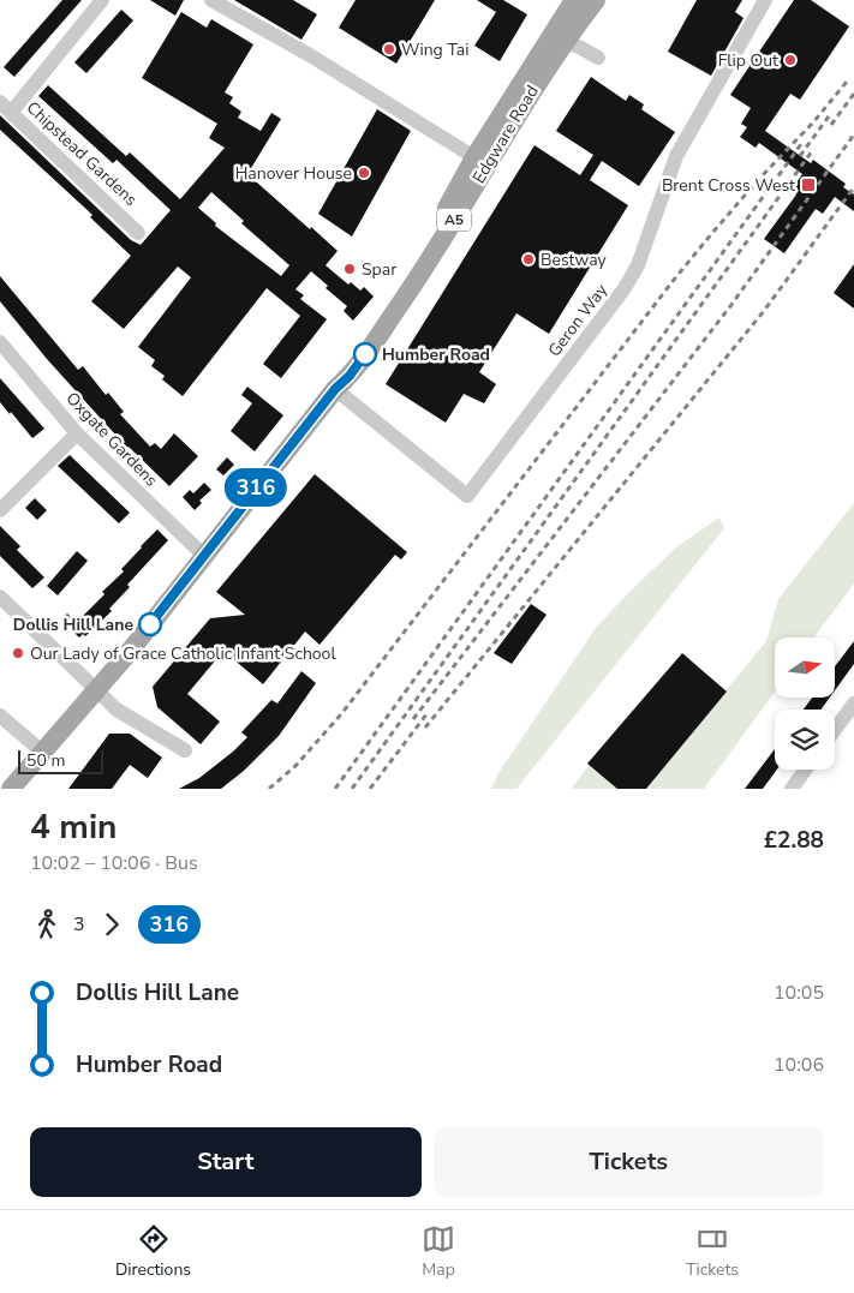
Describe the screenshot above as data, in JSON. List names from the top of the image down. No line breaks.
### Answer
{"streets":{"main road":["Edgware Road","A5"],"street":["Chipstead Gardens","Geron Way","Oxgate Gardens"]},"crossings":[["Edgware Road","Geron Way"],["Edgware Road","Oxgate Gardens"]],"places":{"other":["Wing Tai","Flip Out","Hanover House","Bestway","Spar","Humber Road","Dollis Hill Lane","Our Lady of Grace Catholic Infant School"],"transit":["Brent Cross West"]},"lines":["bus line 316"],"scale_bar":"50 m","north":"right","page":{"on_map":"316","scale":"50 m","heading":["4 min","10:02 – 10:06 · Bus","£2.88"],"legs":["3","316"],"list":[{"name":"Dollis Hill Lane","value":"10:05"},{"name":"Humber Road","value":"10:06"}],"buttons":["Start","Tickets"],"tabs":["Directions","Map","Tickets"]}}
